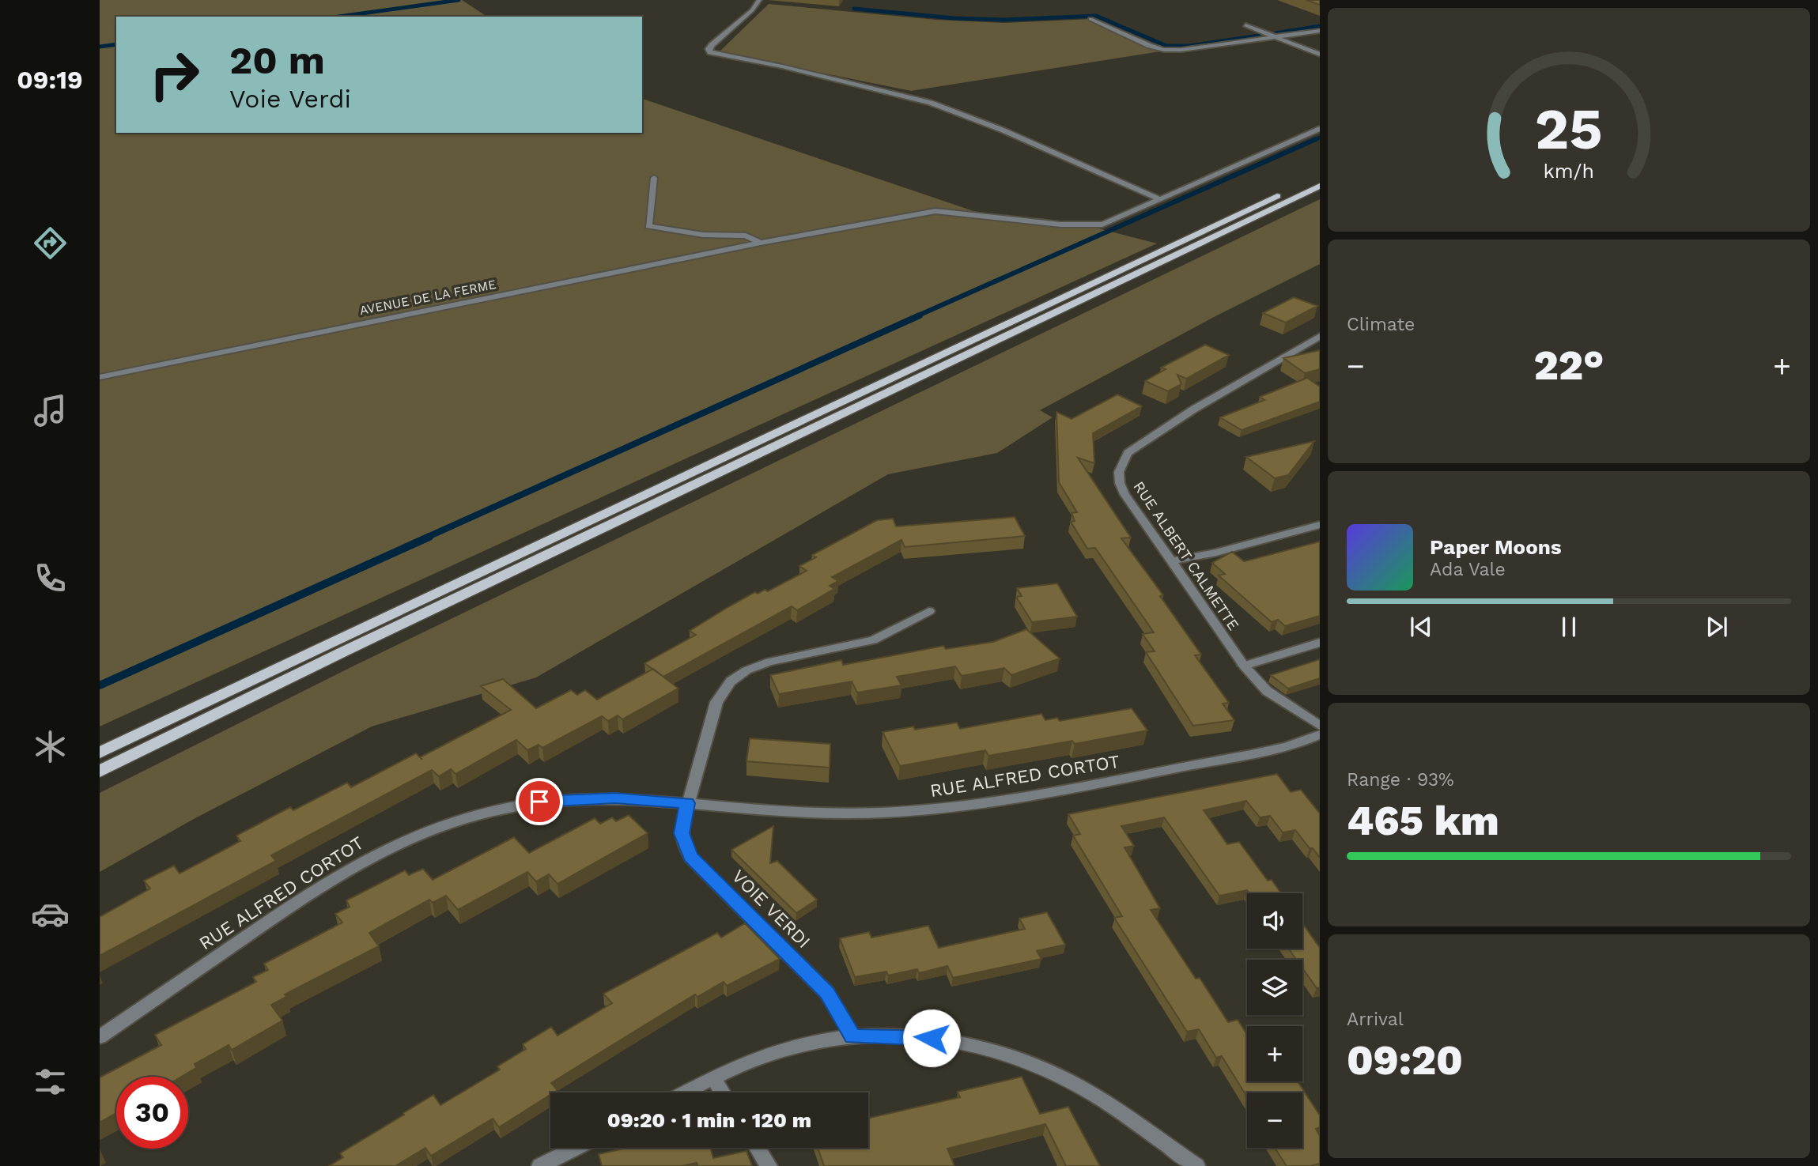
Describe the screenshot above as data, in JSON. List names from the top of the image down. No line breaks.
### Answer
{"streets":{"street":["AVENUE DE LA FERME","RUE ALBERT CALMETTE","RUE ALFRED CORTOT","VOIE VERDI"]},"crossings":[["RUE ALFRED CORTOT","VOIE VERDI"]],"page":{"tabs":"09:19","turn":["20 m","Voie Verdi"],"tile":["Climate",["Range · 93%","465 km"],["Arrival","09:20"]],"heat":["−","22°","+"],"song":["Paper Moons","Ada Vale"],"map_buttons":["+","−"],"limit":"30","trip":"09:20 · 1 min · 120 m","gauge":["25","km/h"]}}
